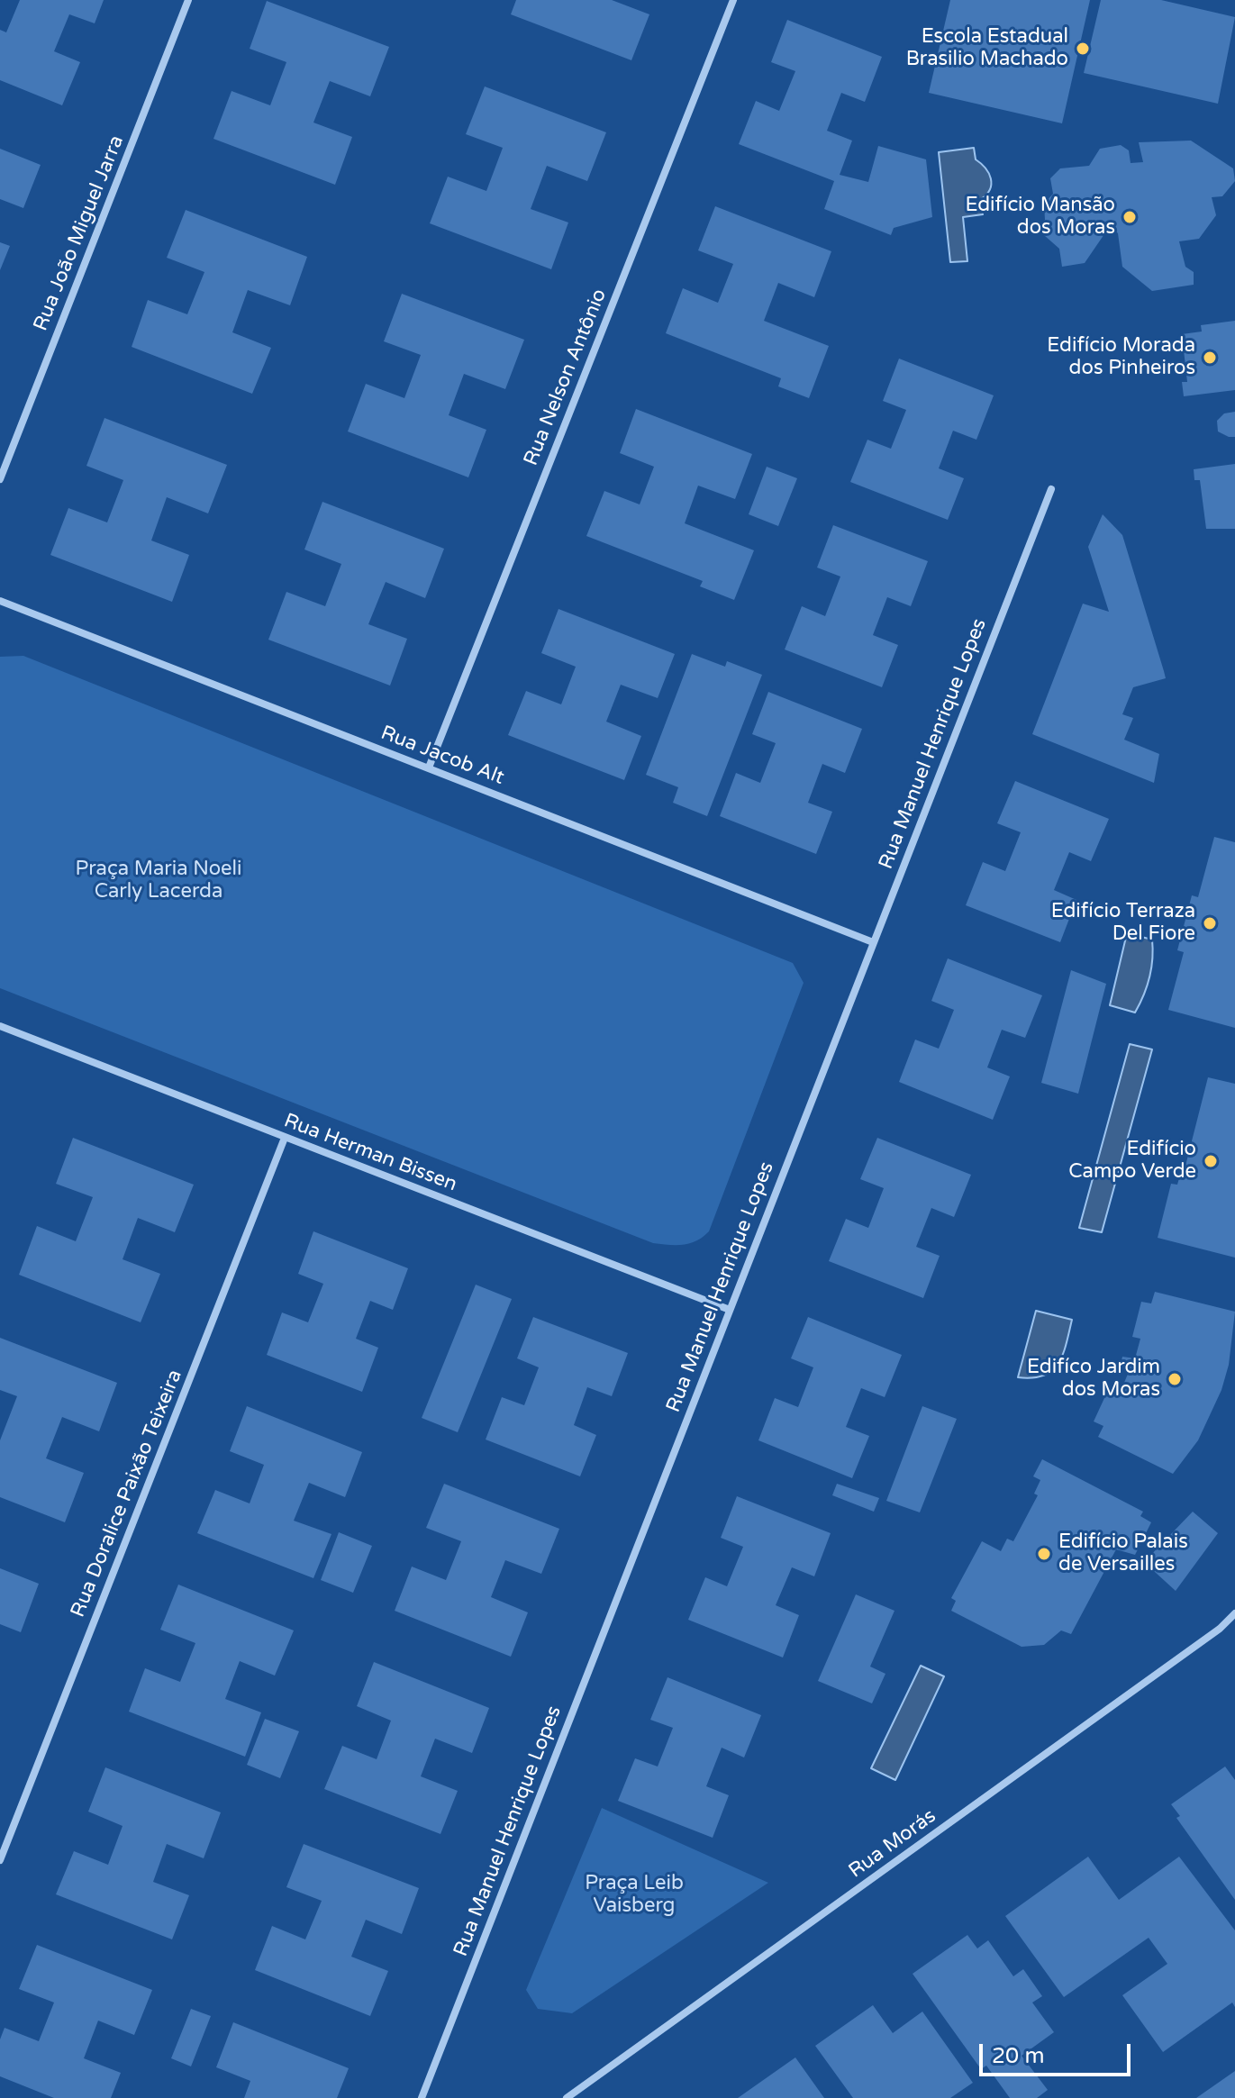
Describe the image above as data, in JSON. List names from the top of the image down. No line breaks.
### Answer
{"streets":{"street":["Rua João Miguel Jarra","Rua Nelson Antônio","Rua Manuel Henrique Lopes","Rua Jacob Alt","Rua Herman Bissen","Rua Doralice Paixão Teixeira","Rua Morás"]},"crossings":[["Rua Nelson Antônio","Rua Jacob Alt"],["Rua Manuel Henrique Lopes","Rua Jacob Alt"],["Rua Manuel Henrique Lopes","Rua Herman Bissen"],["Rua Herman Bissen","Rua Doralice Paixão Teixeira"]],"parks":["Praça Maria Noeli Carly Lacerda","Praça Leib Vaisberg"],"places":["Escola Estadual Brasilio Machado","Edifício Mansão dos Moras","Edifício Morada dos Pinheiros","Edifício Terraza Del Fiore","Edifício Campo Verde","Edifíco Jardim dos Moras","Edifício Palais de Versailles"],"scale_bar":"20 m"}
